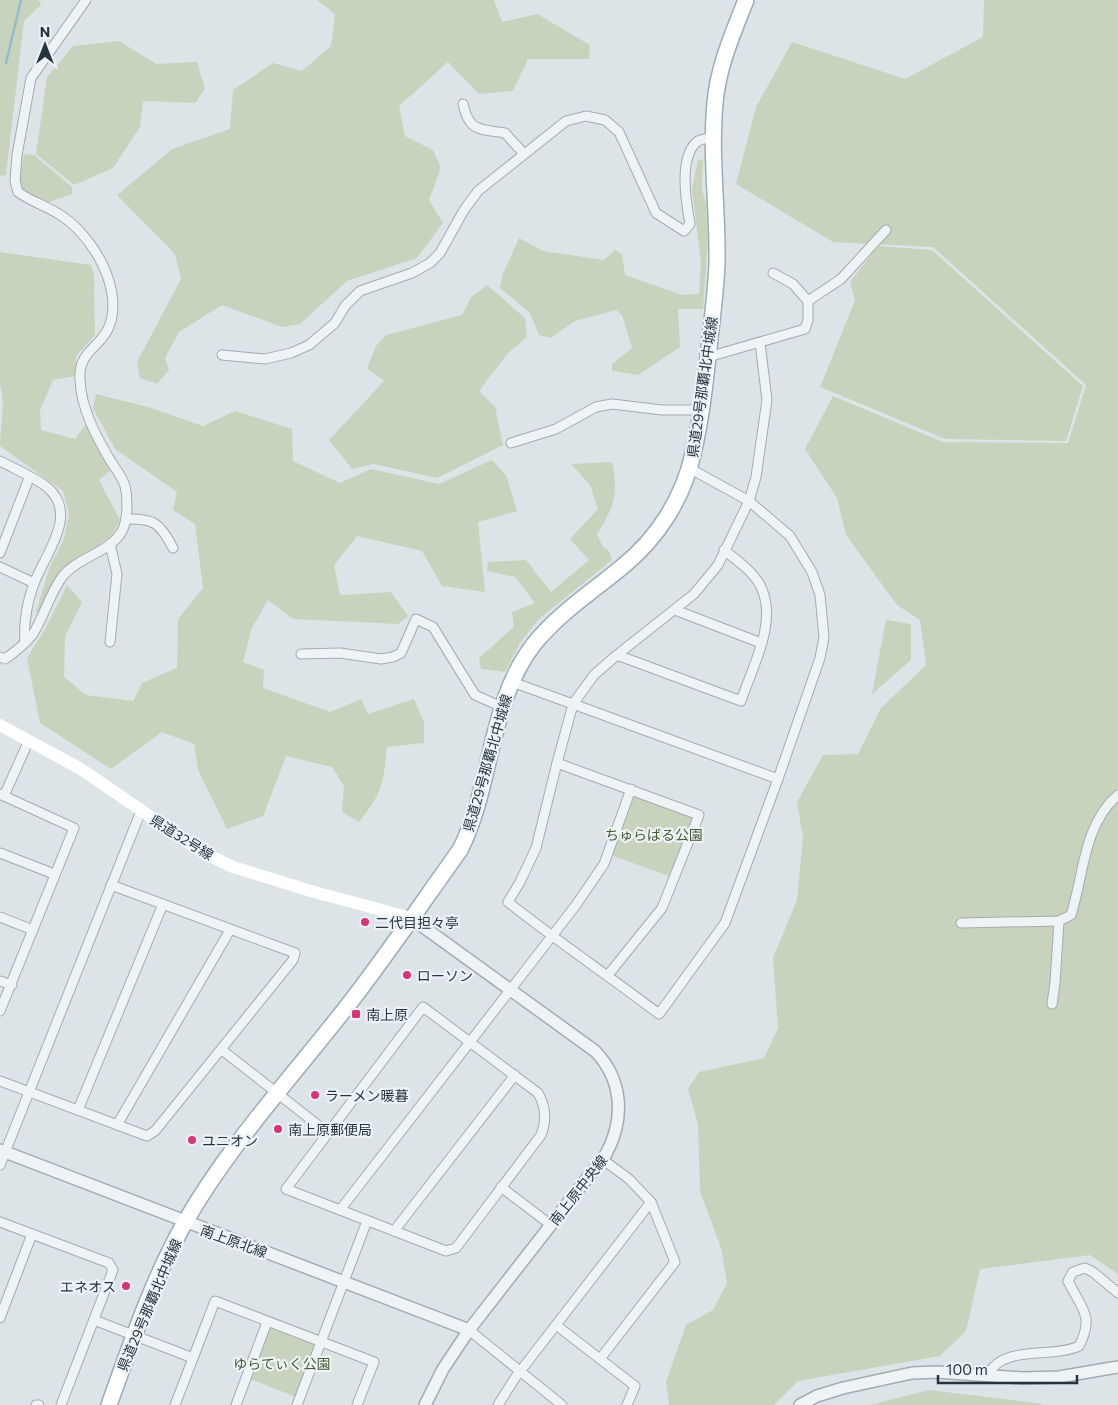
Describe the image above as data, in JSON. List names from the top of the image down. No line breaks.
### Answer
{"streets":{"main road":["県道29号那覇北中城線","県道32号線"],"street":["南上原中央線","南上原北線"]},"crossings":[["県道29号那覇北中城線","県道32号線"],["県道29号那覇北中城線","南上原中央線"],["県道29号那覇北中城線","南上原北線"],["県道32号線","南上原中央線"],["南上原中央線","南上原北線"]],"parks":["ちゅらばる公園","ゆらてぃく公園"],"places":{"other":["二代目担々亭","ローソン","ラーメン暖暮","南上原郵便局","ユニオン","エネオス"],"transit":["南上原"]},"scale_bar":"100 m","north":"top"}
